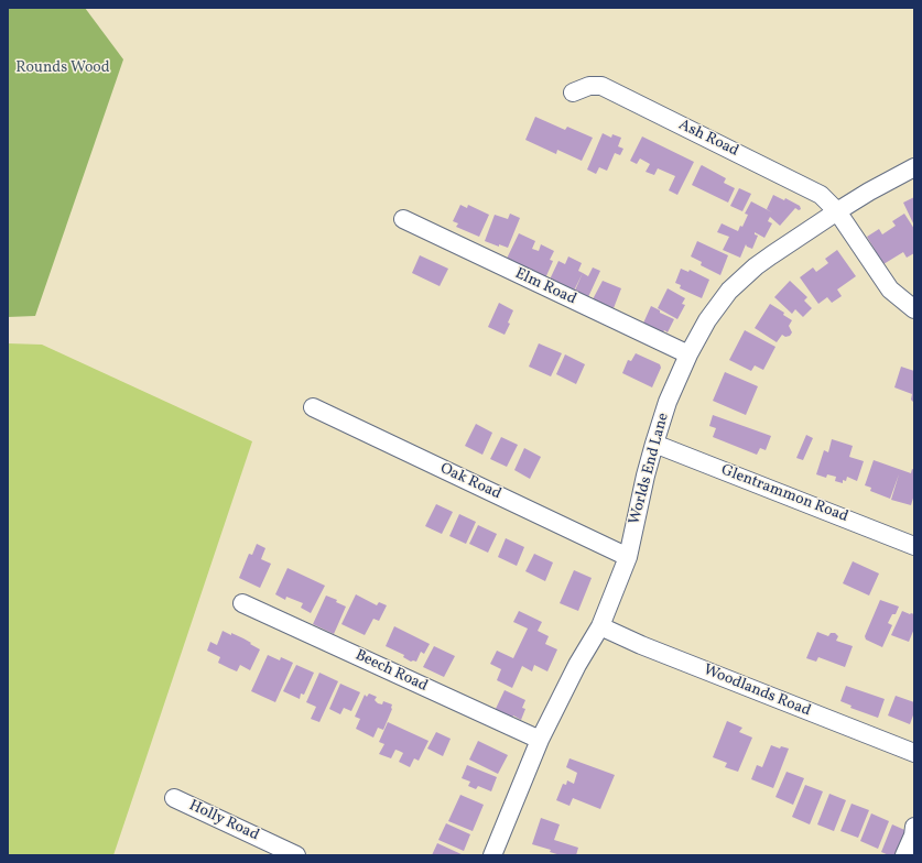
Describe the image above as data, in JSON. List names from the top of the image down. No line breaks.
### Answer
{"streets":{"street":["Ash Road","Elm Road","Worlds End Lane","Oak Road","Glentrammon Road","Beech Road","Woodlands Road","Holly Road"]},"crossings":[["Ash Road","Worlds End Lane"],["Elm Road","Worlds End Lane"],["Worlds End Lane","Oak Road"],["Worlds End Lane","Glentrammon Road"],["Worlds End Lane","Beech Road"],["Worlds End Lane","Woodlands Road"]],"parks":["Rounds Wood"]}
